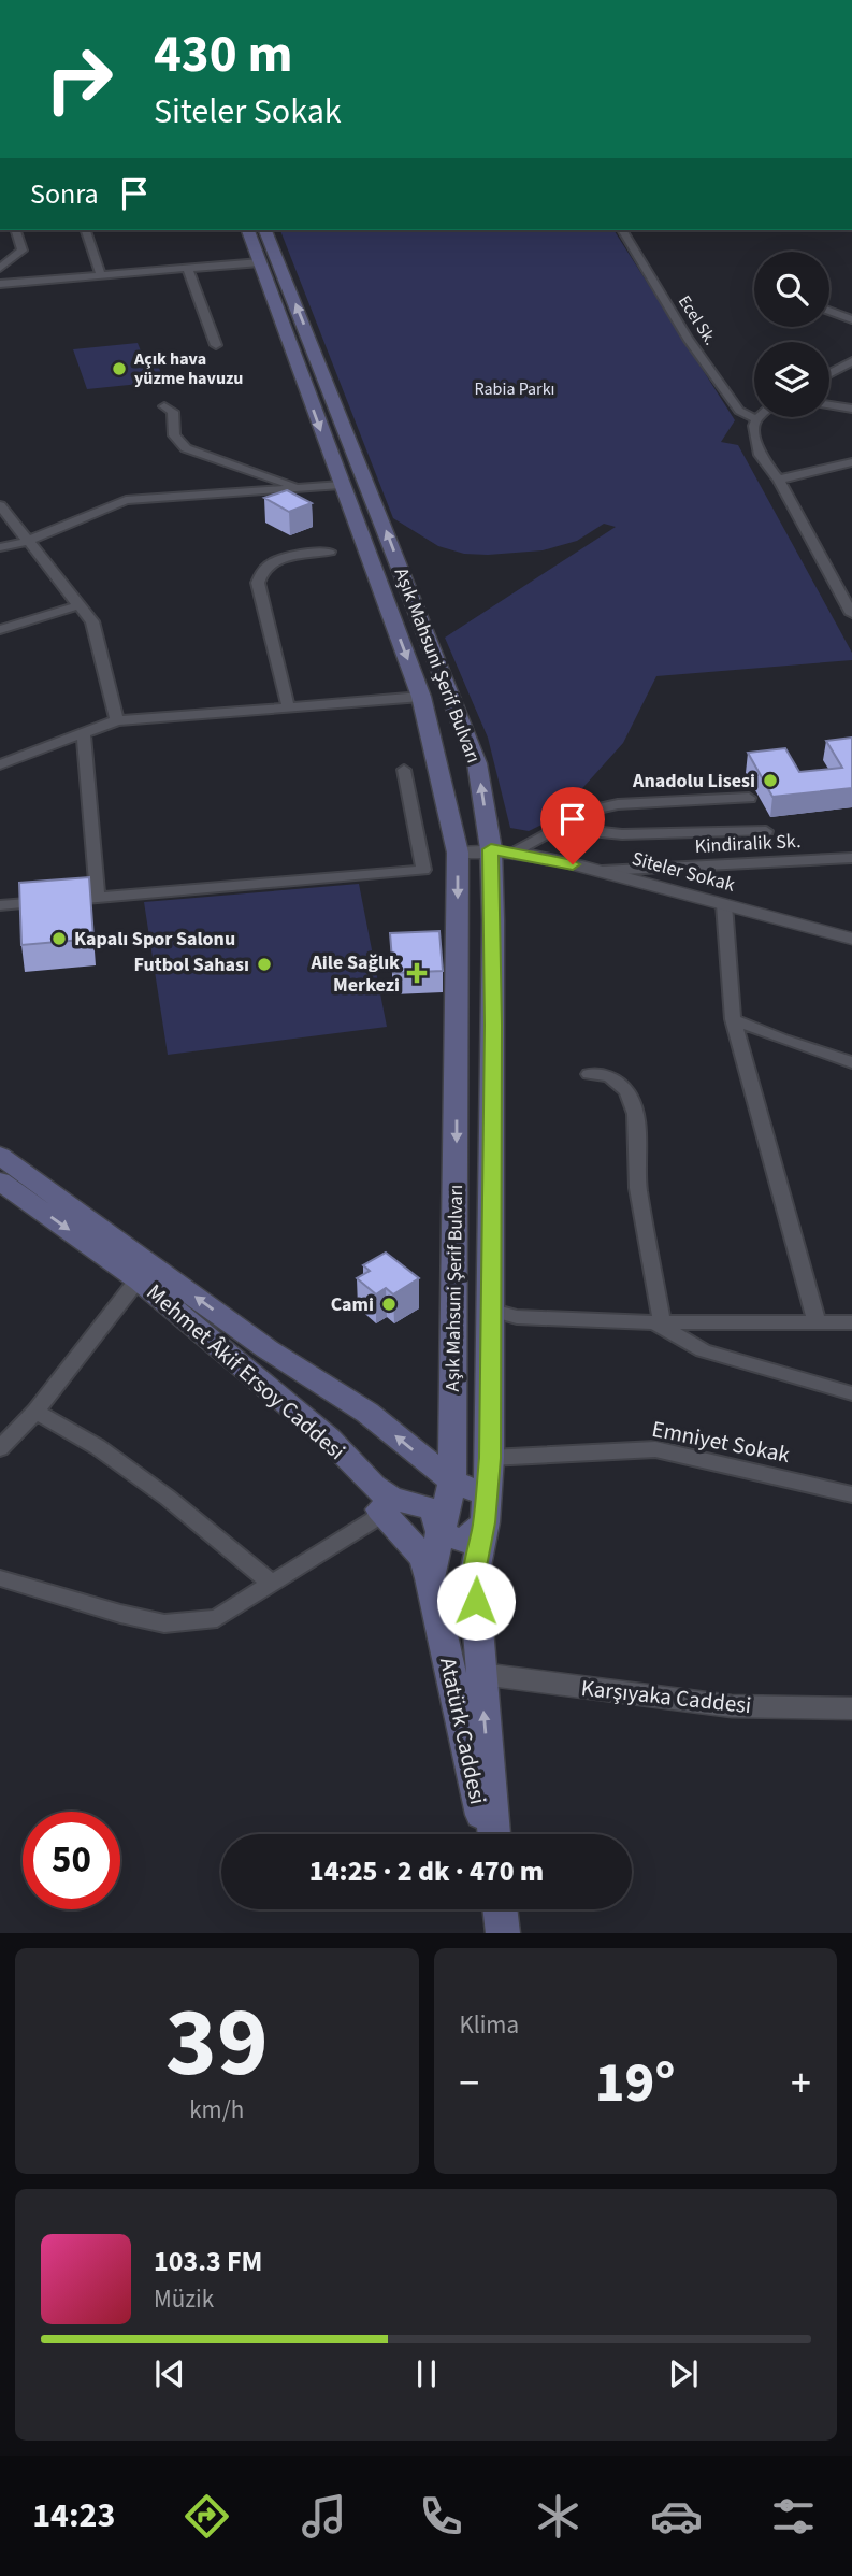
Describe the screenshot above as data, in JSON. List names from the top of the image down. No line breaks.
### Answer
{"streets":{"main road":["Aşık Mahsuni Şerif Bulvarı","Mehmet Âkif Ersoy Caddesi","Atatürk Caddesi"],"street":["Ecel Sk.","Kindiralik Sk.","Siteler Sokak","Emniyet Sokak","Karşıyaka Caddesi"]},"crossings":[["Aşık Mahsuni Şerif Bulvarı","Siteler Sokak"],["Aşık Mahsuni Şerif Bulvarı","Mehmet Âkif Ersoy Caddesi"],["Aşık Mahsuni Şerif Bulvarı","Emniyet Sokak"],["Aşık Mahsuni Şerif Bulvarı","Karşıyaka Caddesi"],["Aşık Mahsuni Şerif Bulvarı","Atatürk Caddesi"],["Kindiralik Sk.","Siteler Sokak"],["Mehmet Âkif Ersoy Caddesi","Atatürk Caddesi"]],"parks":["Rabia Parkı"],"places":{"other":["Açık hava yüzme havuzu","Anadolu Lisesi","Kapalı Spor Salonu","Futbol Sahası","Cami"],"health":["Aile Sağlık Merkezi"]},"page":{"turn":["430 m","Siteler Sokak"],"then":"Sonra","limit":"50","trip":"14:25 · 2 dk · 470 m","tile":[["39","km/h"],"Klima"],"heat":["−","19°","+"],"song":["103.3 FM","Müzik"],"tabs":"14:23"}}
